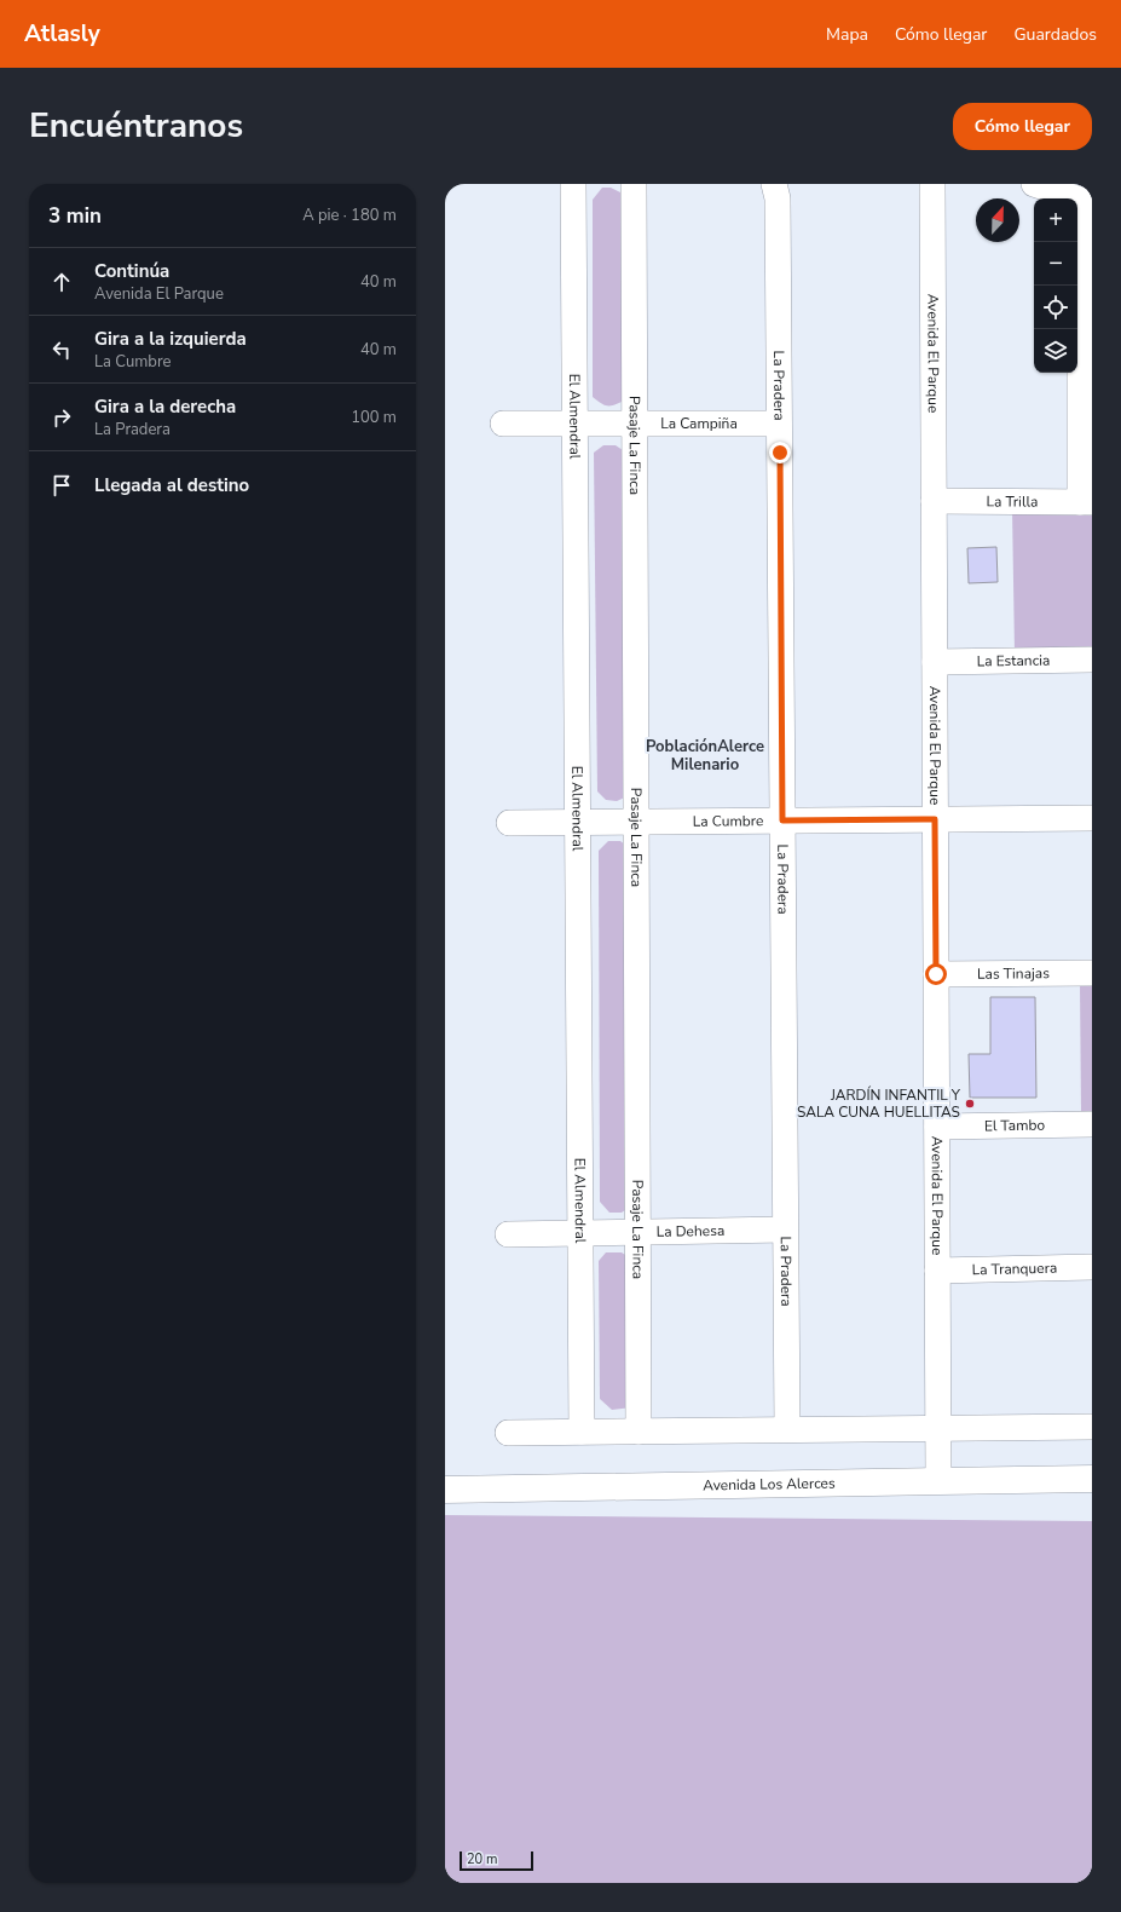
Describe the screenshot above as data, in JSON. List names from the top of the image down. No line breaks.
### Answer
{"streets":{"main road":["Avenida Los Alerces"],"street":["Avenida El Parque","La Pradera","El Almendral","La Campiña","Pasaje La Finca","La Trilla","La Estancia","La Cumbre","Las Tinajas","El Tambo","La Dehesa","La Tranquera"]},"crossings":[["Avenida El Parque","La Trilla"],["Avenida El Parque","La Estancia"],["Avenida El Parque","La Cumbre"],["Avenida El Parque","Las Tinajas"],["Avenida El Parque","El Tambo"],["Avenida El Parque","La Tranquera"],["Avenida El Parque","Avenida Los Alerces"],["La Pradera","La Campiña"],["La Pradera","La Cumbre"],["La Pradera","La Dehesa"],["El Almendral","La Campiña"],["El Almendral","La Cumbre"],["El Almendral","La Dehesa"],["La Campiña","Pasaje La Finca"],["Pasaje La Finca","La Cumbre"],["Pasaje La Finca","La Dehesa"]],"districts":["PoblaciónAlerce Milenario"],"places":["JARDÍN INFANTIL Y SALA CUNA HUELLITAS"],"scale_bar":"20 m","north":"top","page":{"header":"Atlasly","nav":["Mapa","Cómo llegar","Guardados"],"title":"Encuéntranos","buttons":"Cómo llegar","heading":["3 min","A pie · 180 m"],"map_buttons":["+","−"],"list":[["Continúa","Avenida El Parque","40 m"],["Gira a la izquierda","La Cumbre","40 m"],["Gira a la derecha","La Pradera","100 m"],"Llegada al destino"],"scale":"20 m"}}
